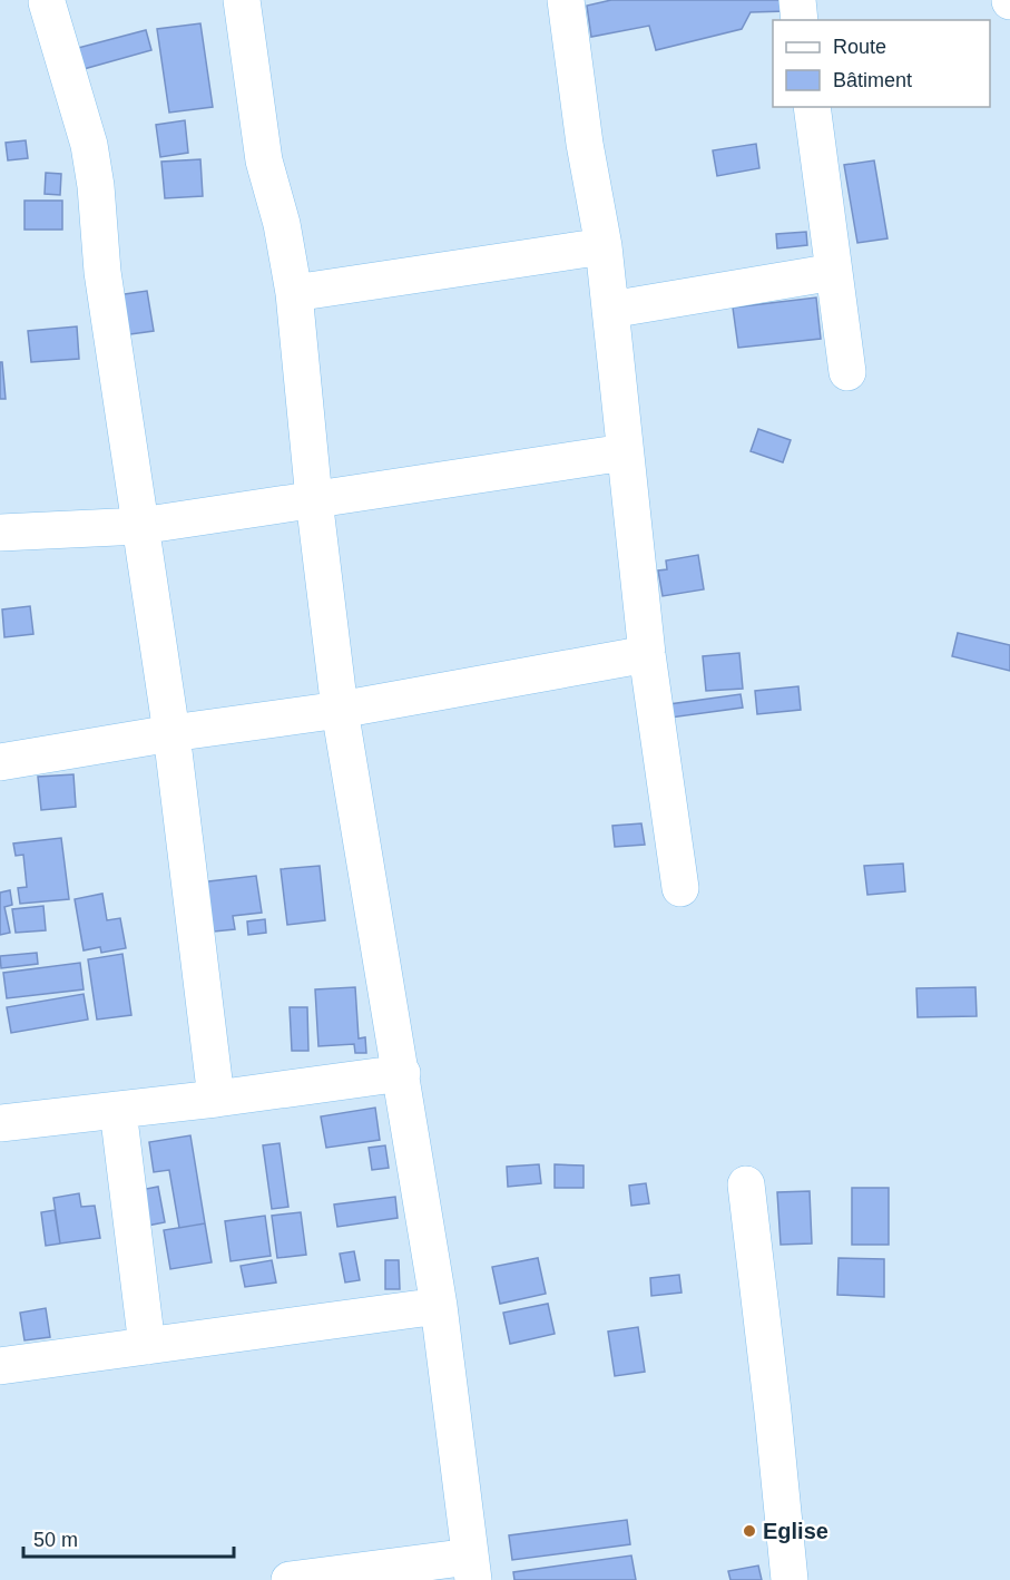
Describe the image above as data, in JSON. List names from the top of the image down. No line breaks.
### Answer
{"places":["Eglise"],"legend":["Route","Bâtiment"],"scale_bar":"50 m"}
